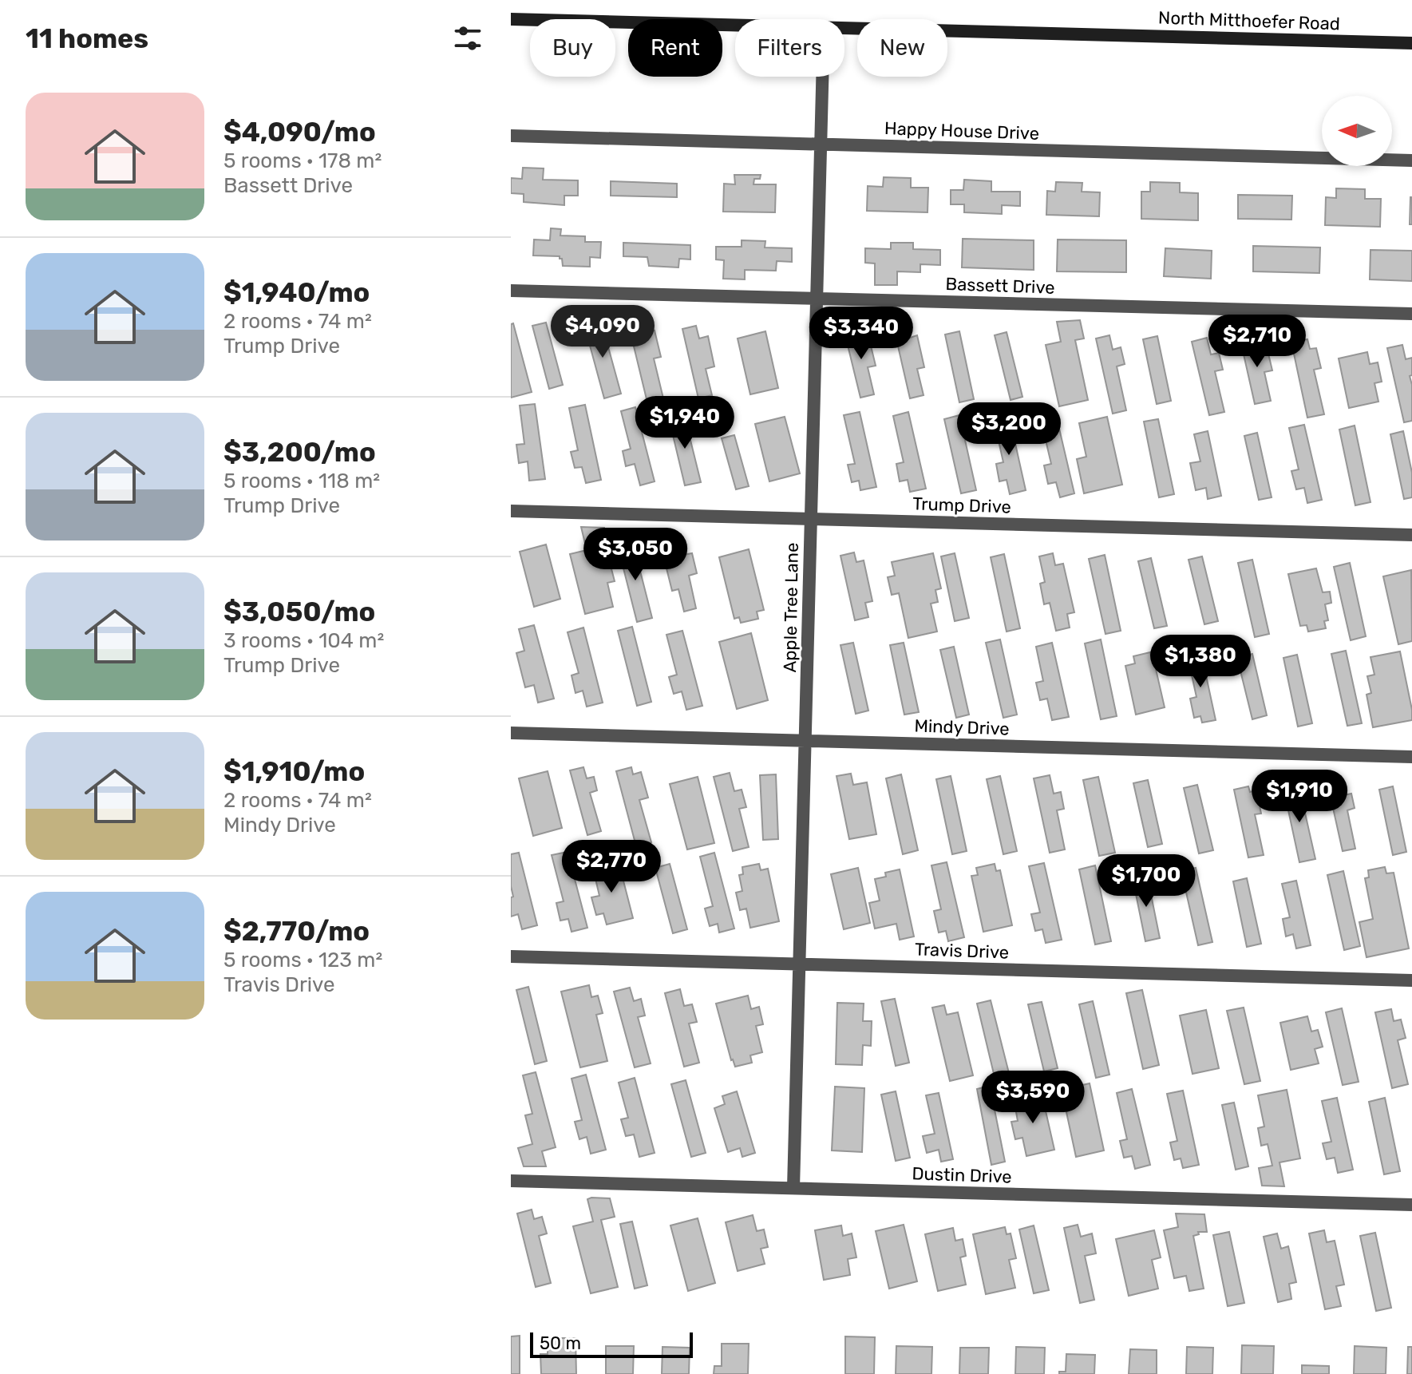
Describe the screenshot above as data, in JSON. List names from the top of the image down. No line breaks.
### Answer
{"streets":{"main road":["North Mitthoefer Road"],"street":["Happy House Drive","Bassett Drive","Trump Drive","Apple Tree Lane","Mindy Drive","Travis Drive","Dustin Drive"]},"crossings":[["Happy House Drive","Apple Tree Lane"],["Bassett Drive","Apple Tree Lane"],["Trump Drive","Apple Tree Lane"],["Apple Tree Lane","Mindy Drive"],["Apple Tree Lane","Travis Drive"],["Apple Tree Lane","Dustin Drive"]],"scale_bar":"50 m","north":"left","page":{"heading":"11 homes","chip":["Buy","Rent","Filters","New"],"list":[{"name":"$4,090/mo","note":"5 rooms · 178 m² · Bassett Drive"},{"name":"$1,940/mo","note":"2 rooms · 74 m² · Trump Drive"},{"name":"$3,200/mo","note":"5 rooms · 118 m² · Trump Drive"},{"name":"$3,050/mo","note":"3 rooms · 104 m² · Trump Drive"},{"name":"$1,910/mo","note":"2 rooms · 74 m² · Mindy Drive"},{"name":"$2,770/mo","note":"5 rooms · 123 m² · Travis Drive"}],"price":["$4,090","$3,340","$2,710","$1,940","$3,200","$3,050","$1,380","$1,910","$2,770","$1,700","$3,590"],"scale":"50 m"}}
